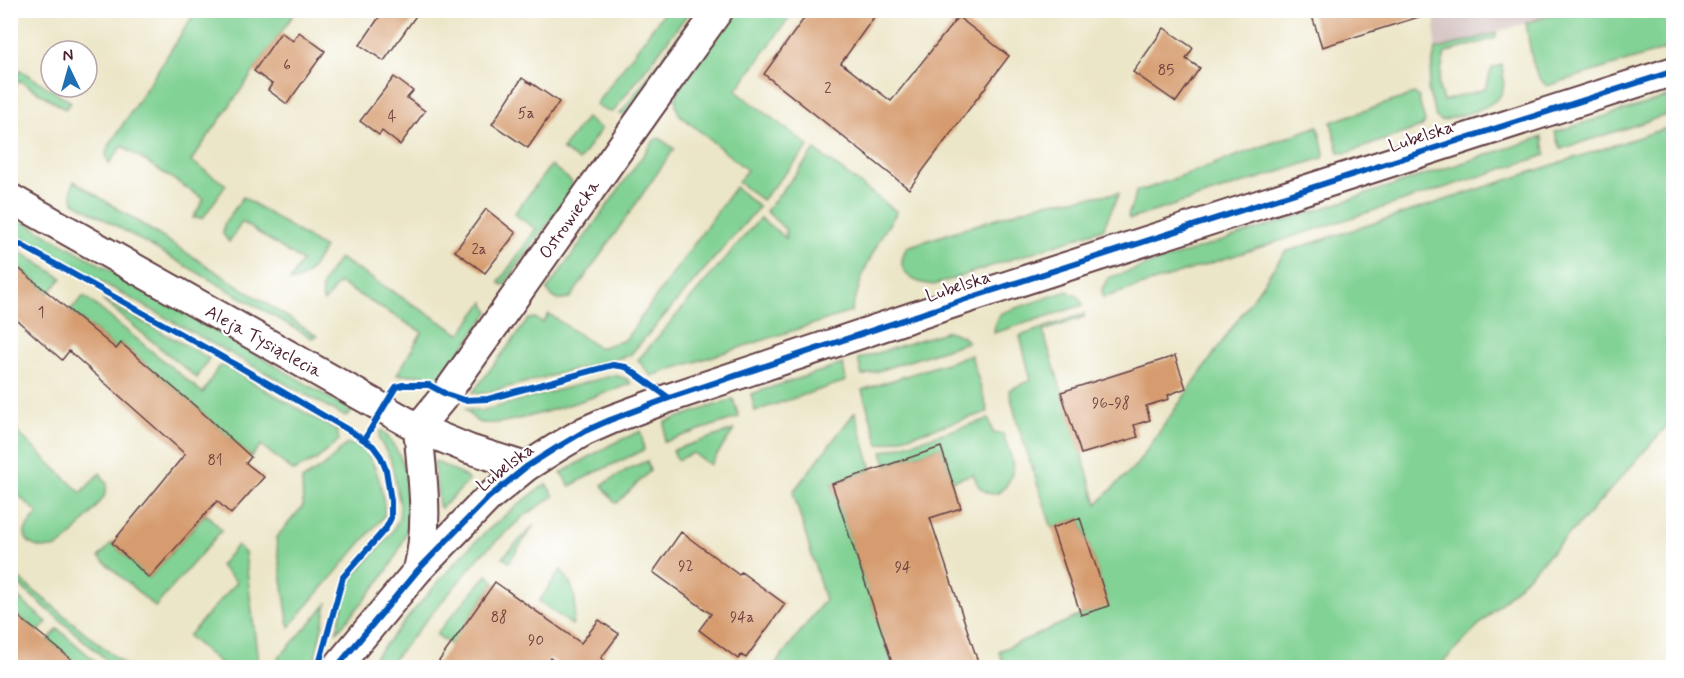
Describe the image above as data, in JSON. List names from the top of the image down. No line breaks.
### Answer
{"streets":{"street":["Lubelska","Ostrowiecka","Aleja Tysiąclecia"]},"crossings":[["Lubelska","Aleja Tysiąclecia"],["Ostrowiecka","Aleja Tysiąclecia"]],"house_numbers":["6","85","2","5a","4","2a","1","96-98","81","92","94","88","94a","90"],"north":"top"}
